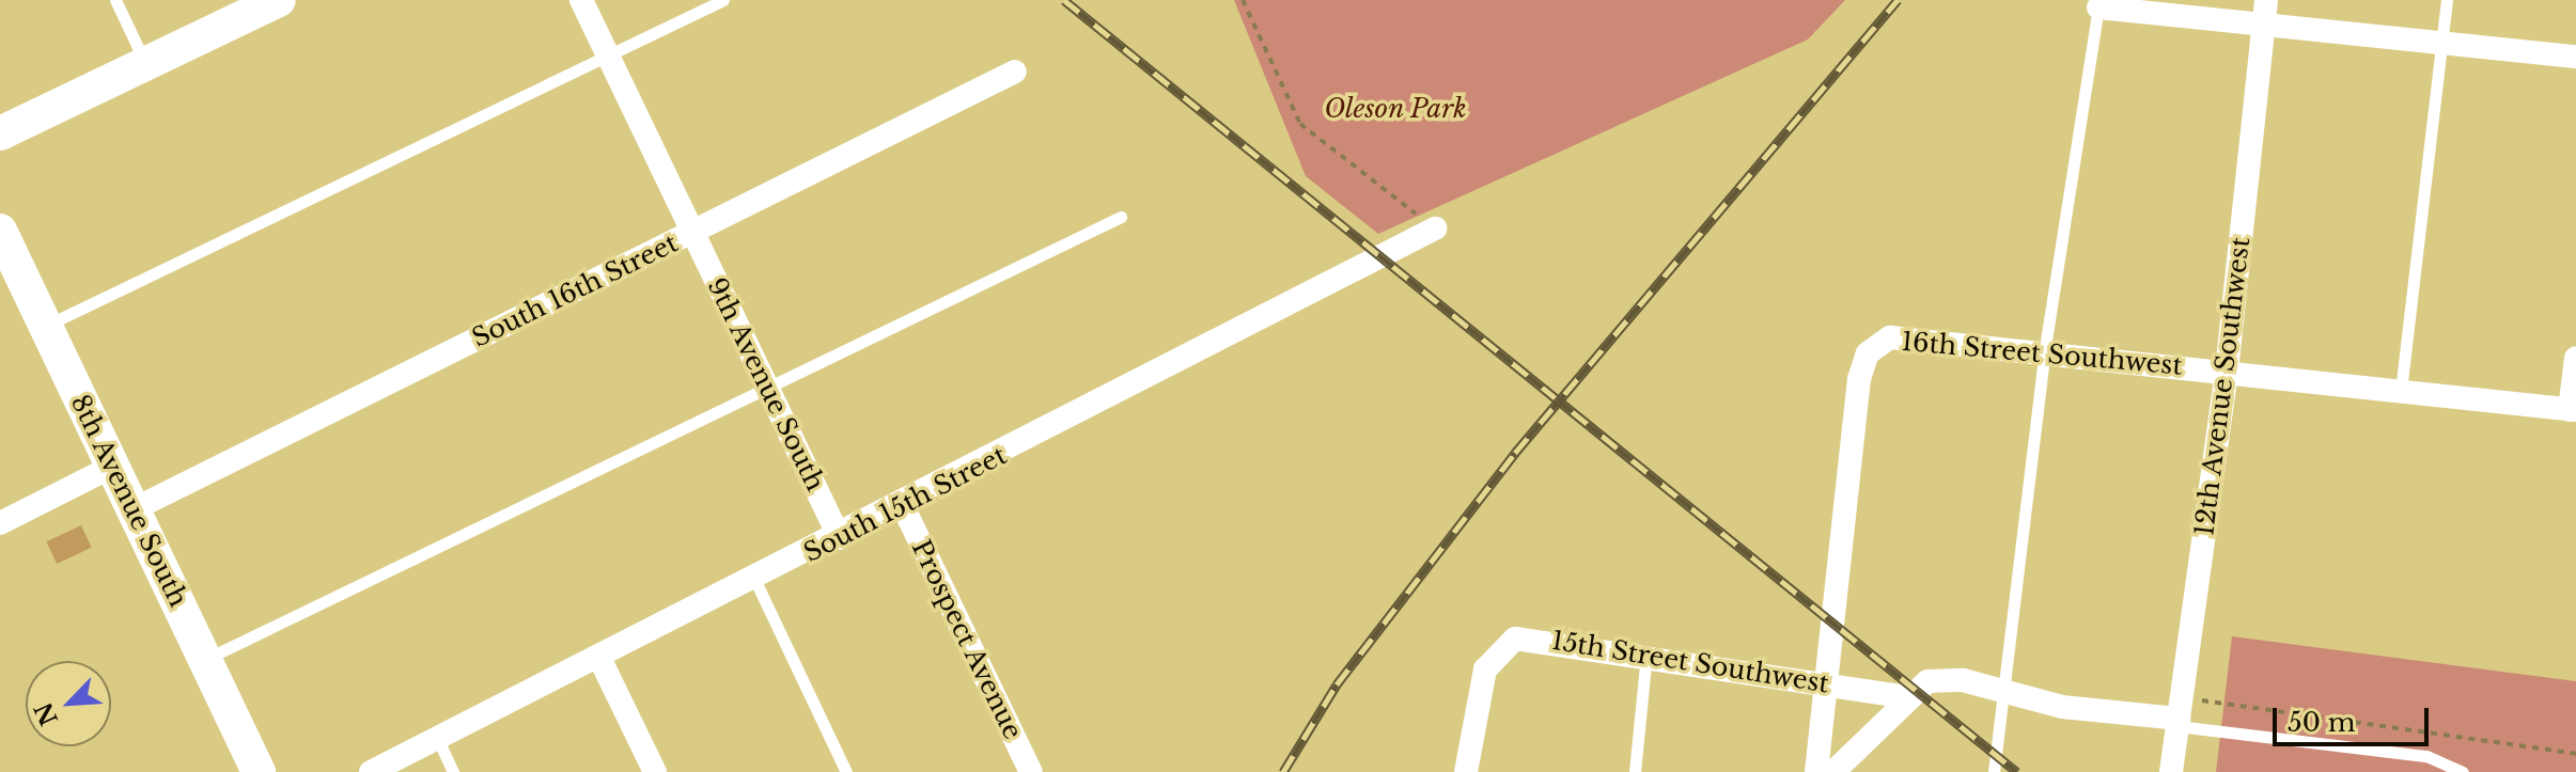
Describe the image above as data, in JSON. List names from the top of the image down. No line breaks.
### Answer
{"streets":{"street":["South 16th Street","16th Street Southwest","9th Avenue South","12th Avenue Southwest","8th Avenue South","South 15th Street","Prospect Avenue","15th Street Southwest"]},"crossings":[["South 16th Street","9th Avenue South"],["South 16th Street","8th Avenue South"],["16th Street Southwest","12th Avenue Southwest"],["16th Street Southwest","15th Street Southwest"],["9th Avenue South","South 15th Street"],["South 15th Street","Prospect Avenue"]],"parks":["Oleson Park"],"scale_bar":"50 m","north":"bottom left"}
